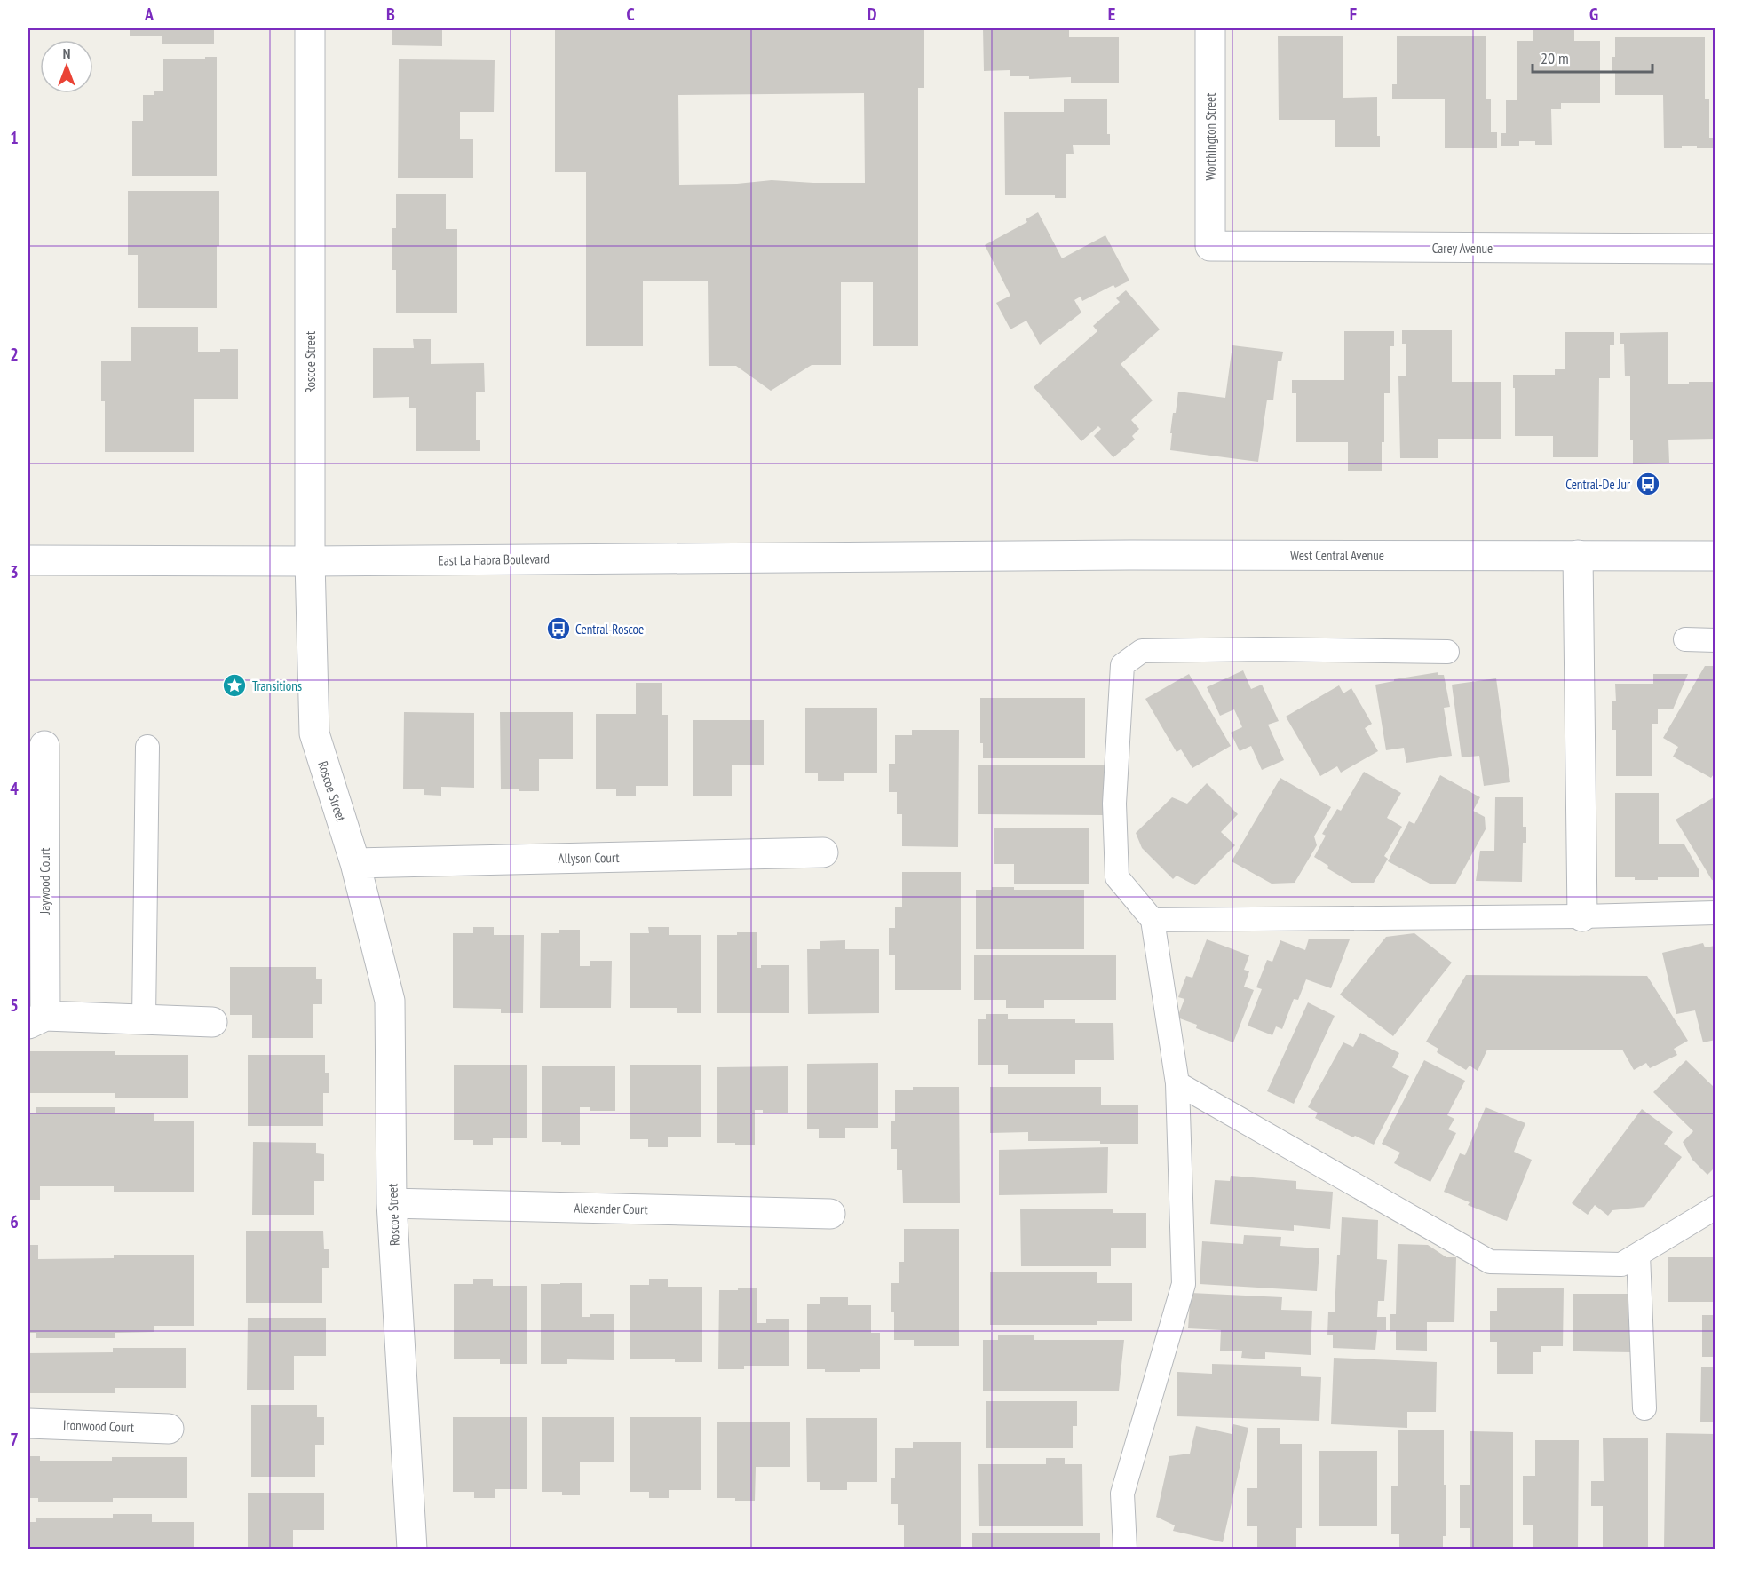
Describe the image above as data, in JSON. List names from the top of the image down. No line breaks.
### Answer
{"streets":{"street":["Worthington Street","Carey Avenue","Roscoe Street","West Central Avenue","East La Habra Boulevard","Allyson Court","Jaywood Court","Alexander Court","Ironwood Court"]},"crossings":[["Worthington Street","Carey Avenue"],["Roscoe Street","East La Habra Boulevard"],["Roscoe Street","Allyson Court"],["Roscoe Street","Alexander Court"],["West Central Avenue","East La Habra Boulevard"]],"places":{"bus stop":["Central-De Jur","Central-Roscoe"],"place":["Transitions"]},"scale_bar":"20 m","north":"top","grid":{"columns":["A","B","C","D","E","F","G"],"rows":["1","2","3","4","5","6","7"]}}
